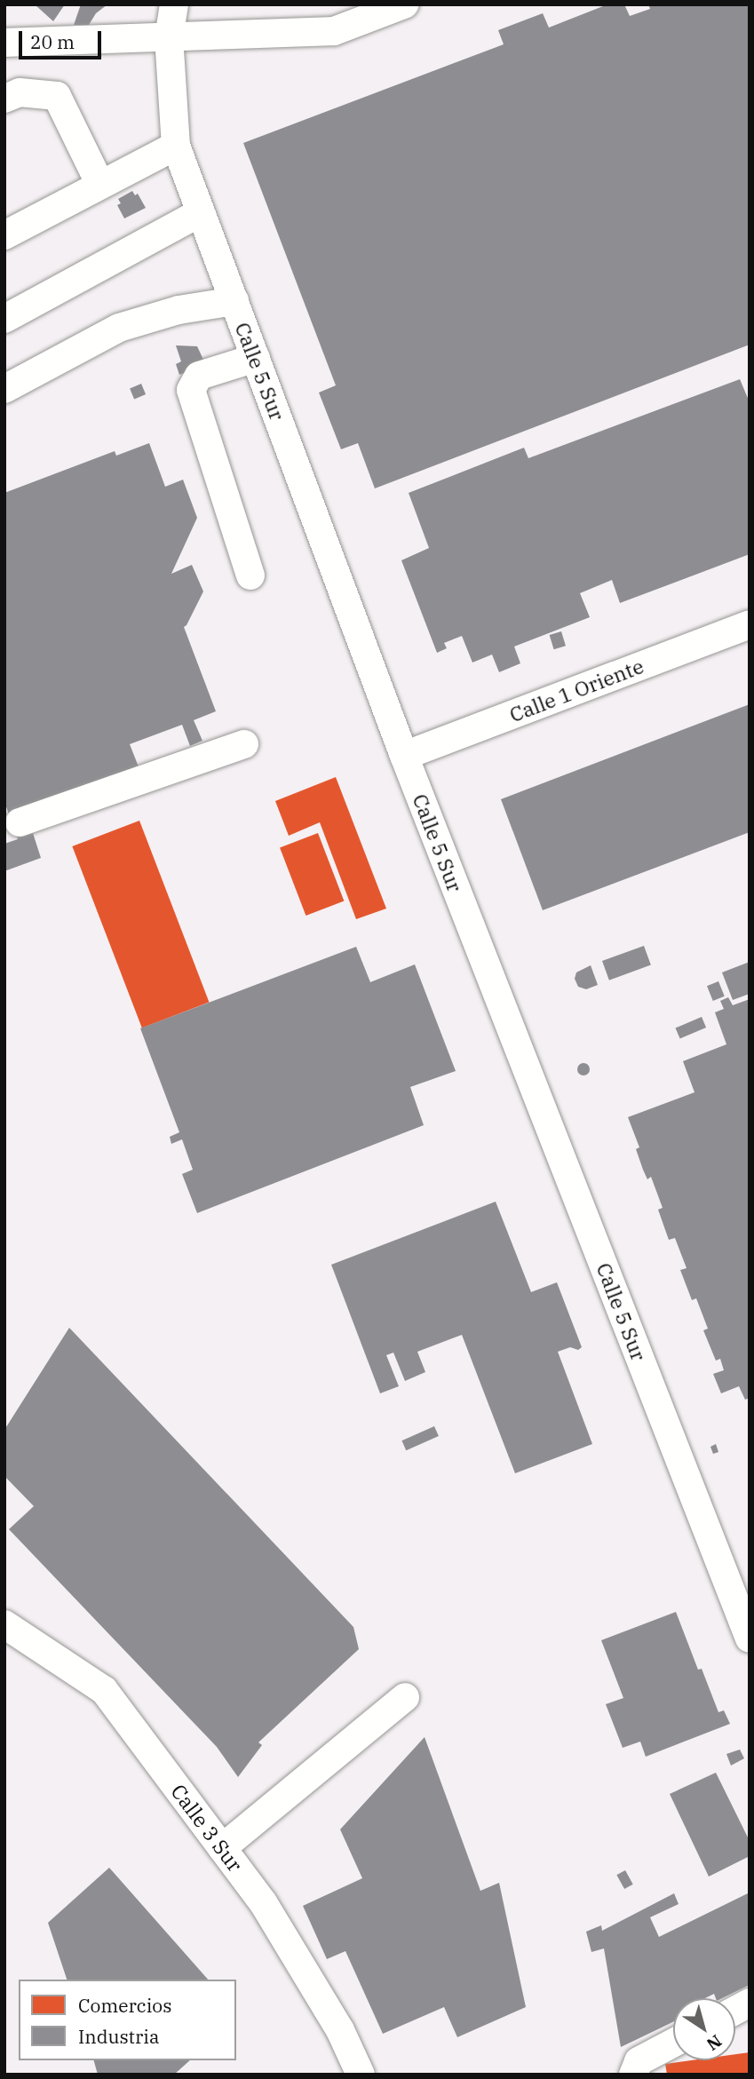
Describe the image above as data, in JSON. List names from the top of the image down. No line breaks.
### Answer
{"streets":{"street":["Calle 5 Sur","Calle 1 Oriente","Calle 3 Sur"]},"crossings":[["Calle 5 Sur","Calle 1 Oriente"]],"legend":["Comercios","Industria"],"scale_bar":"20 m","north":"bottom right"}
